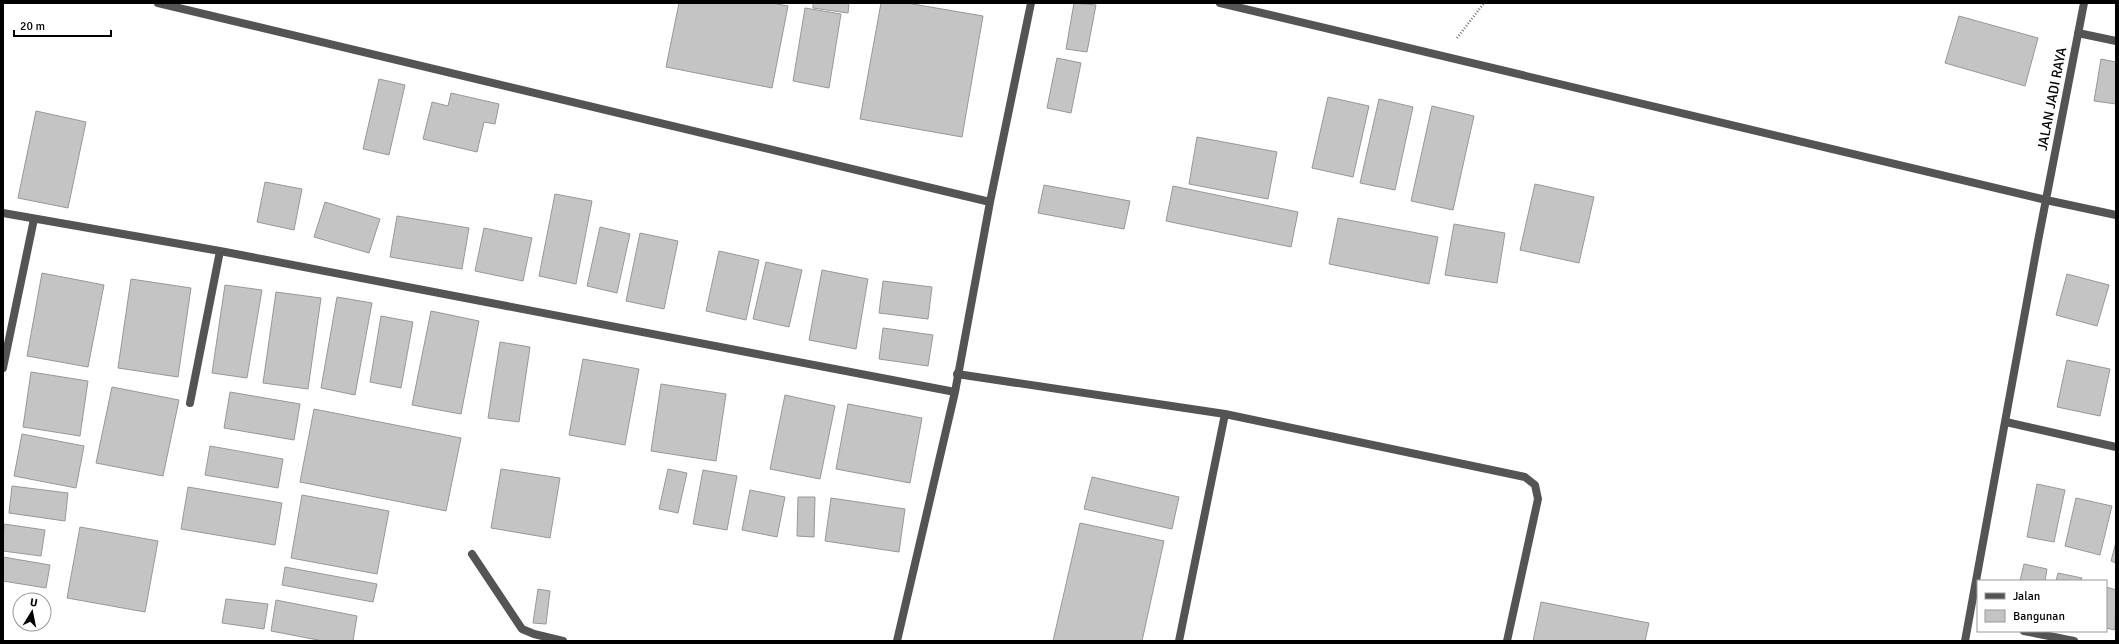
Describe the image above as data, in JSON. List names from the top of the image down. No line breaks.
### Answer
{"streets":{"street":["JALAN JADI RAYA"]},"legend":["Jalan","Bangunan"],"scale_bar":"20 m","north":"top"}
